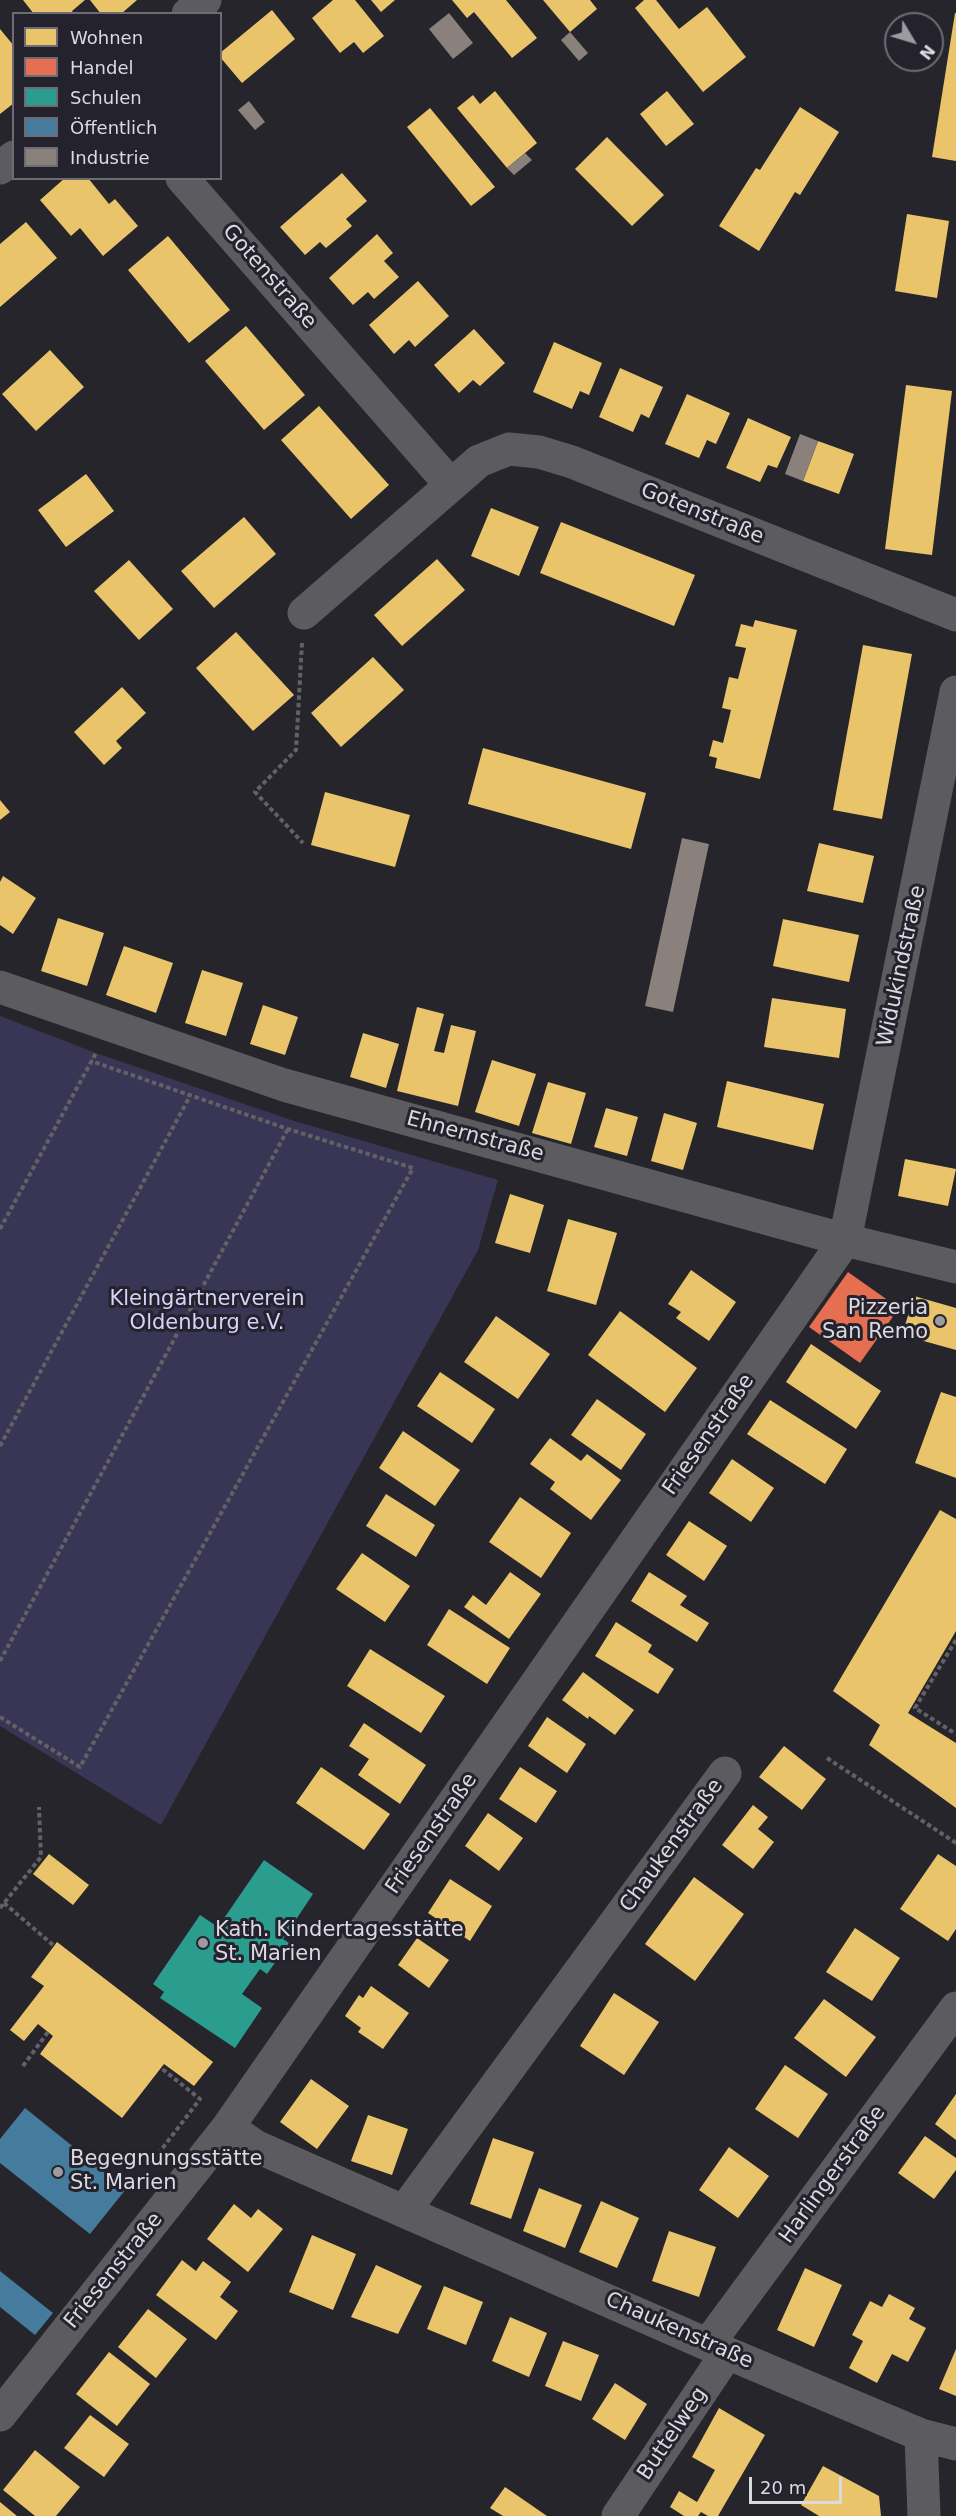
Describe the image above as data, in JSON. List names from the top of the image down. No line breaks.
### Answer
{"streets":{"street":["Gotenstraße","Widukindstraße","Ehnernstraße","Friesenstraße","Chaukenstraße","Harlingerstraße","Buttelweg"]},"crossings":[["Widukindstraße","Ehnernstraße"],["Widukindstraße","Friesenstraße"],["Ehnernstraße","Friesenstraße"],["Friesenstraße","Chaukenstraße"],["Chaukenstraße","Harlingerstraße"],["Chaukenstraße","Buttelweg"],["Harlingerstraße","Buttelweg"]],"parks":["Kleingärtnerverein Oldenburg e.V."],"places":["Pizzeria San Remo","Kath. Kindertagesstätte St. Marien","Begegnungsstätte St. Marien"],"legend":["Wohnen","Handel","Schulen","Öffentlich","Industrie"],"scale_bar":"20 m","north":"bottom right"}
